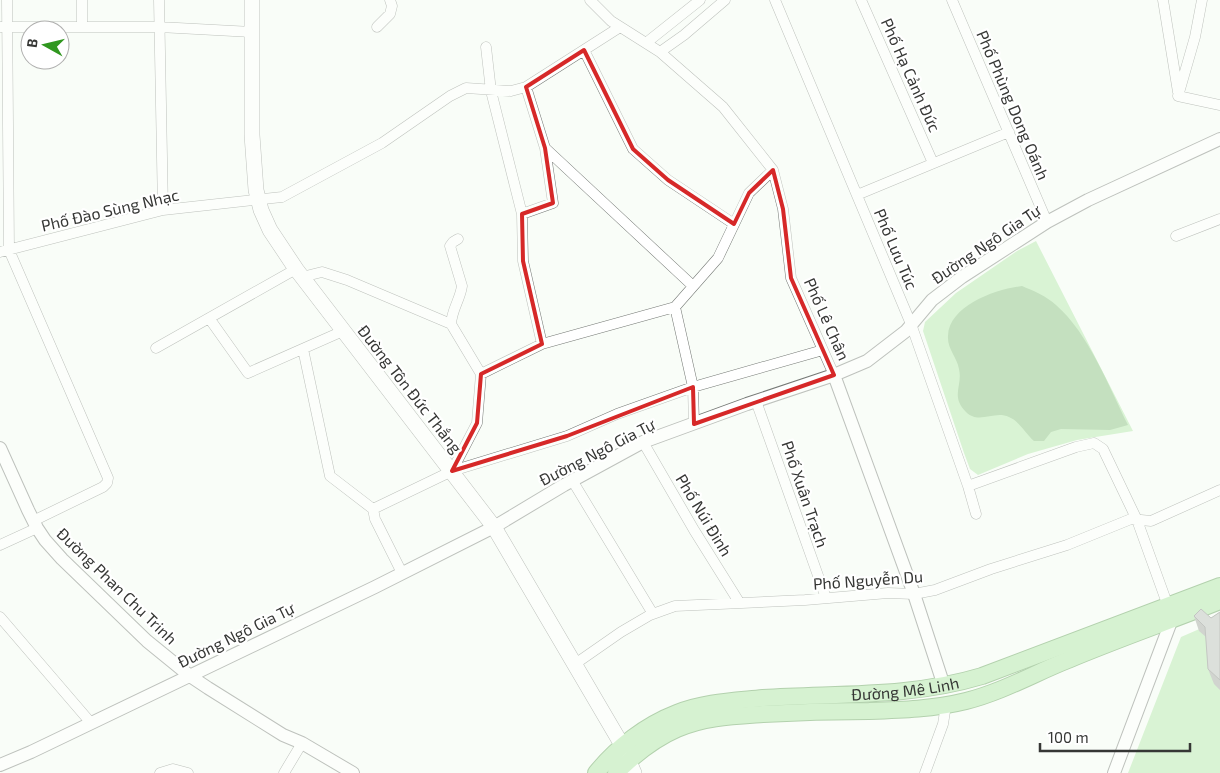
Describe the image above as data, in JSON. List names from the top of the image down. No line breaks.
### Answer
{"streets":{"main road":["Đường Tôn Đức Thắng","Đường Mê Linh"],"street":["Phố Hạ Cảnh Đức","Phố Phùng Dong Oánh","Phố Đào Sùng Nhạc","Đường Ngô Gia Tự","Phố Lưu Túc","Phố Lê Chân","Phố Xuân Trạch","Phố Núi Đinh","Phố Nguyễn Du","Đường Phan Chu Trinh"]},"crossings":[["Phố Phùng Dong Oánh","Đường Ngô Gia Tự"],["Phố Đào Sùng Nhạc","Đường Tôn Đức Thắng"],["Đường Ngô Gia Tự","Phố Lưu Túc"],["Đường Ngô Gia Tự","Phố Lê Chân"],["Đường Ngô Gia Tự","Đường Tôn Đức Thắng"],["Đường Ngô Gia Tự","Phố Xuân Trạch"],["Đường Ngô Gia Tự","Phố Núi Đinh"],["Đường Ngô Gia Tự","Đường Phan Chu Trinh"],["Phố Lê Chân","Phố Nguyễn Du"],["Phố Lê Chân","Đường Mê Linh"],["Đường Tôn Đức Thắng","Phố Nguyễn Du"],["Đường Tôn Đức Thắng","Đường Mê Linh"],["Phố Xuân Trạch","Phố Nguyễn Du"],["Phố Núi Đinh","Phố Nguyễn Du"]],"scale_bar":"100 m","north":"left"}
